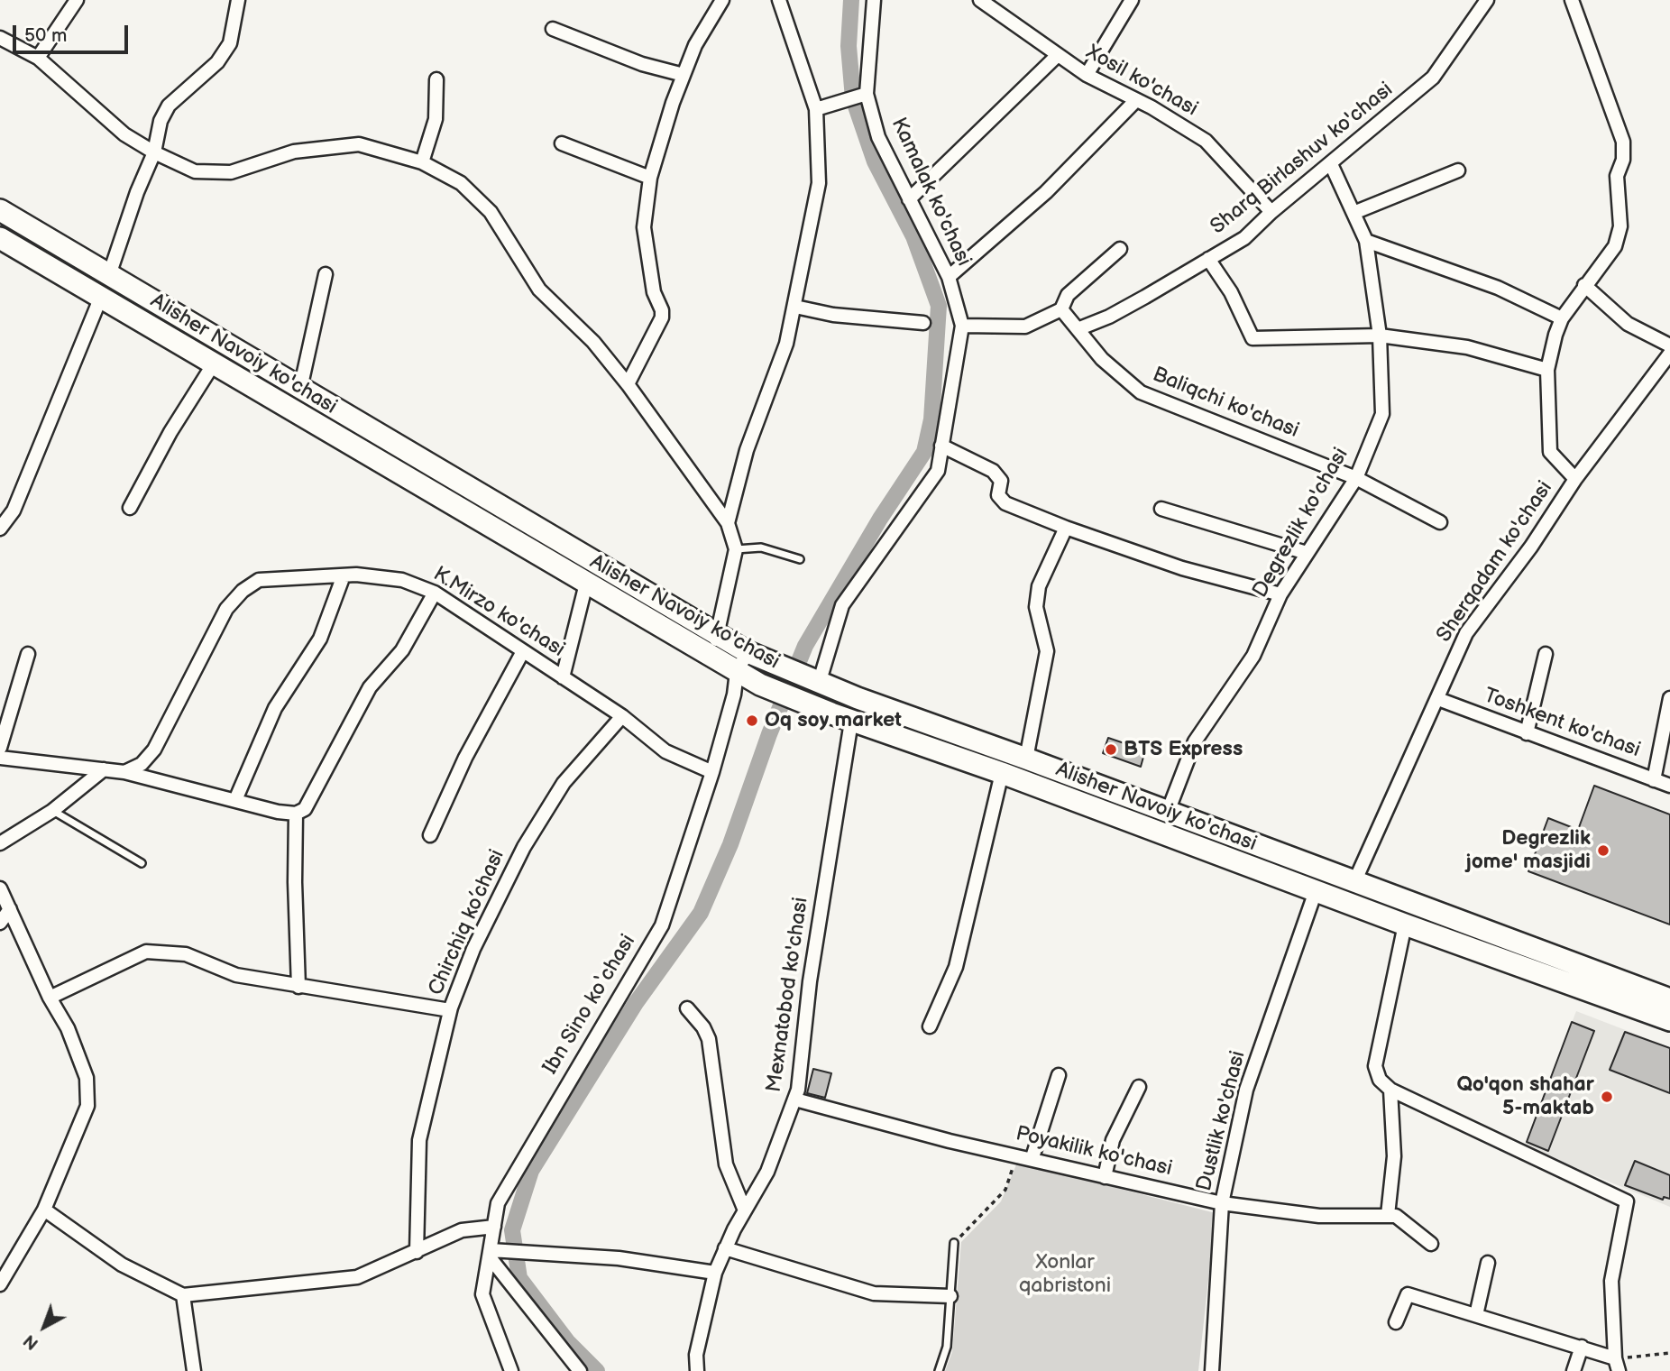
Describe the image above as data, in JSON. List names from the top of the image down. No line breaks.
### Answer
{"streets":{"main road":["Alisher Navoiy ko'chasi"],"street":["Xosil ko'chasi","Sharq Birlashuv ko'chasi","Kamalak ko'chasi","Baliqchi ko'chasi","Degrezlik ko'chasi","Sherqadam ko'chasi","K.Mirzo ko'chasi","Toshkent ko'chasi","Chirchiq ko’chasi","Mexnatobod ko'chasi","Ibn Sino ko‘chasi","Dustlik ko'chasi","Poyakilik ko'chasi"]},"crossings":[["Xosil ko'chasi","Sharq Birlashuv ko'chasi"],["Sharq Birlashuv ko'chasi","Baliqchi ko'chasi"],["Sharq Birlashuv ko'chasi","Degrezlik ko'chasi"],["Alisher Navoiy ko'chasi","Degrezlik ko'chasi"],["Alisher Navoiy ko'chasi","Sherqadam ko'chasi"],["Alisher Navoiy ko'chasi","Mexnatobod ko'chasi"],["Alisher Navoiy ko'chasi","Ibn Sino ko‘chasi"],["Alisher Navoiy ko'chasi","Dustlik ko'chasi"],["Baliqchi ko'chasi","Degrezlik ko'chasi"],["Sherqadam ko'chasi","Toshkent ko'chasi"],["K.Mirzo ko'chasi","Chirchiq ko’chasi"],["K.Mirzo ko'chasi","Ibn Sino ko‘chasi"],["Mexnatobod ko'chasi","Poyakilik ko'chasi"],["Dustlik ko'chasi","Poyakilik ko'chasi"]],"parks":["Xonlar qabristoni"],"places":["Oq soy market","BTS Express","Degrezlik jome' masjidi","Qo'qon shahar 5-maktab"],"scale_bar":"50 m","north":"bottom left"}
